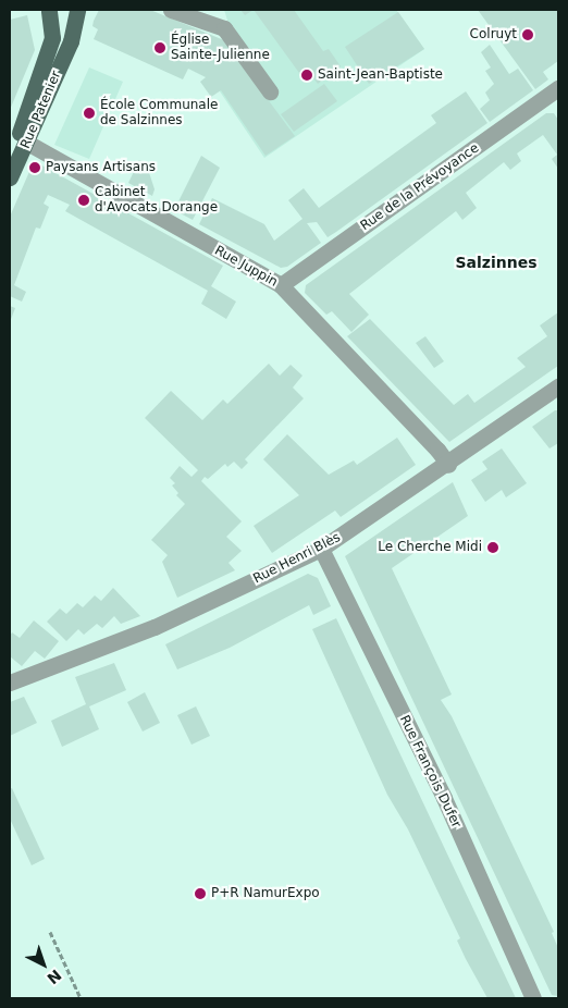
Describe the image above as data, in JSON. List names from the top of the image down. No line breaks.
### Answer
{"streets":{"main road":["Rue Patenier"],"street":["Rue de la Prévoyance","Rue Juppin","Rue Henri Blès","Rue François Dufer"]},"crossings":[["Rue Patenier","Rue Juppin"],["Rue de la Prévoyance","Rue Juppin"],["Rue Juppin","Rue Henri Blès"],["Rue Henri Blès","Rue François Dufer"]],"districts":["Salzinnes"],"places":["Colruyt","Église Sainte-Julienne","Saint-Jean-Baptiste","École Communale de Salzinnes","Paysans Artisans","Cabinet d'Avocats Dorange","Le Cherche Midi","P+R NamurExpo"],"north":"bottom right"}
